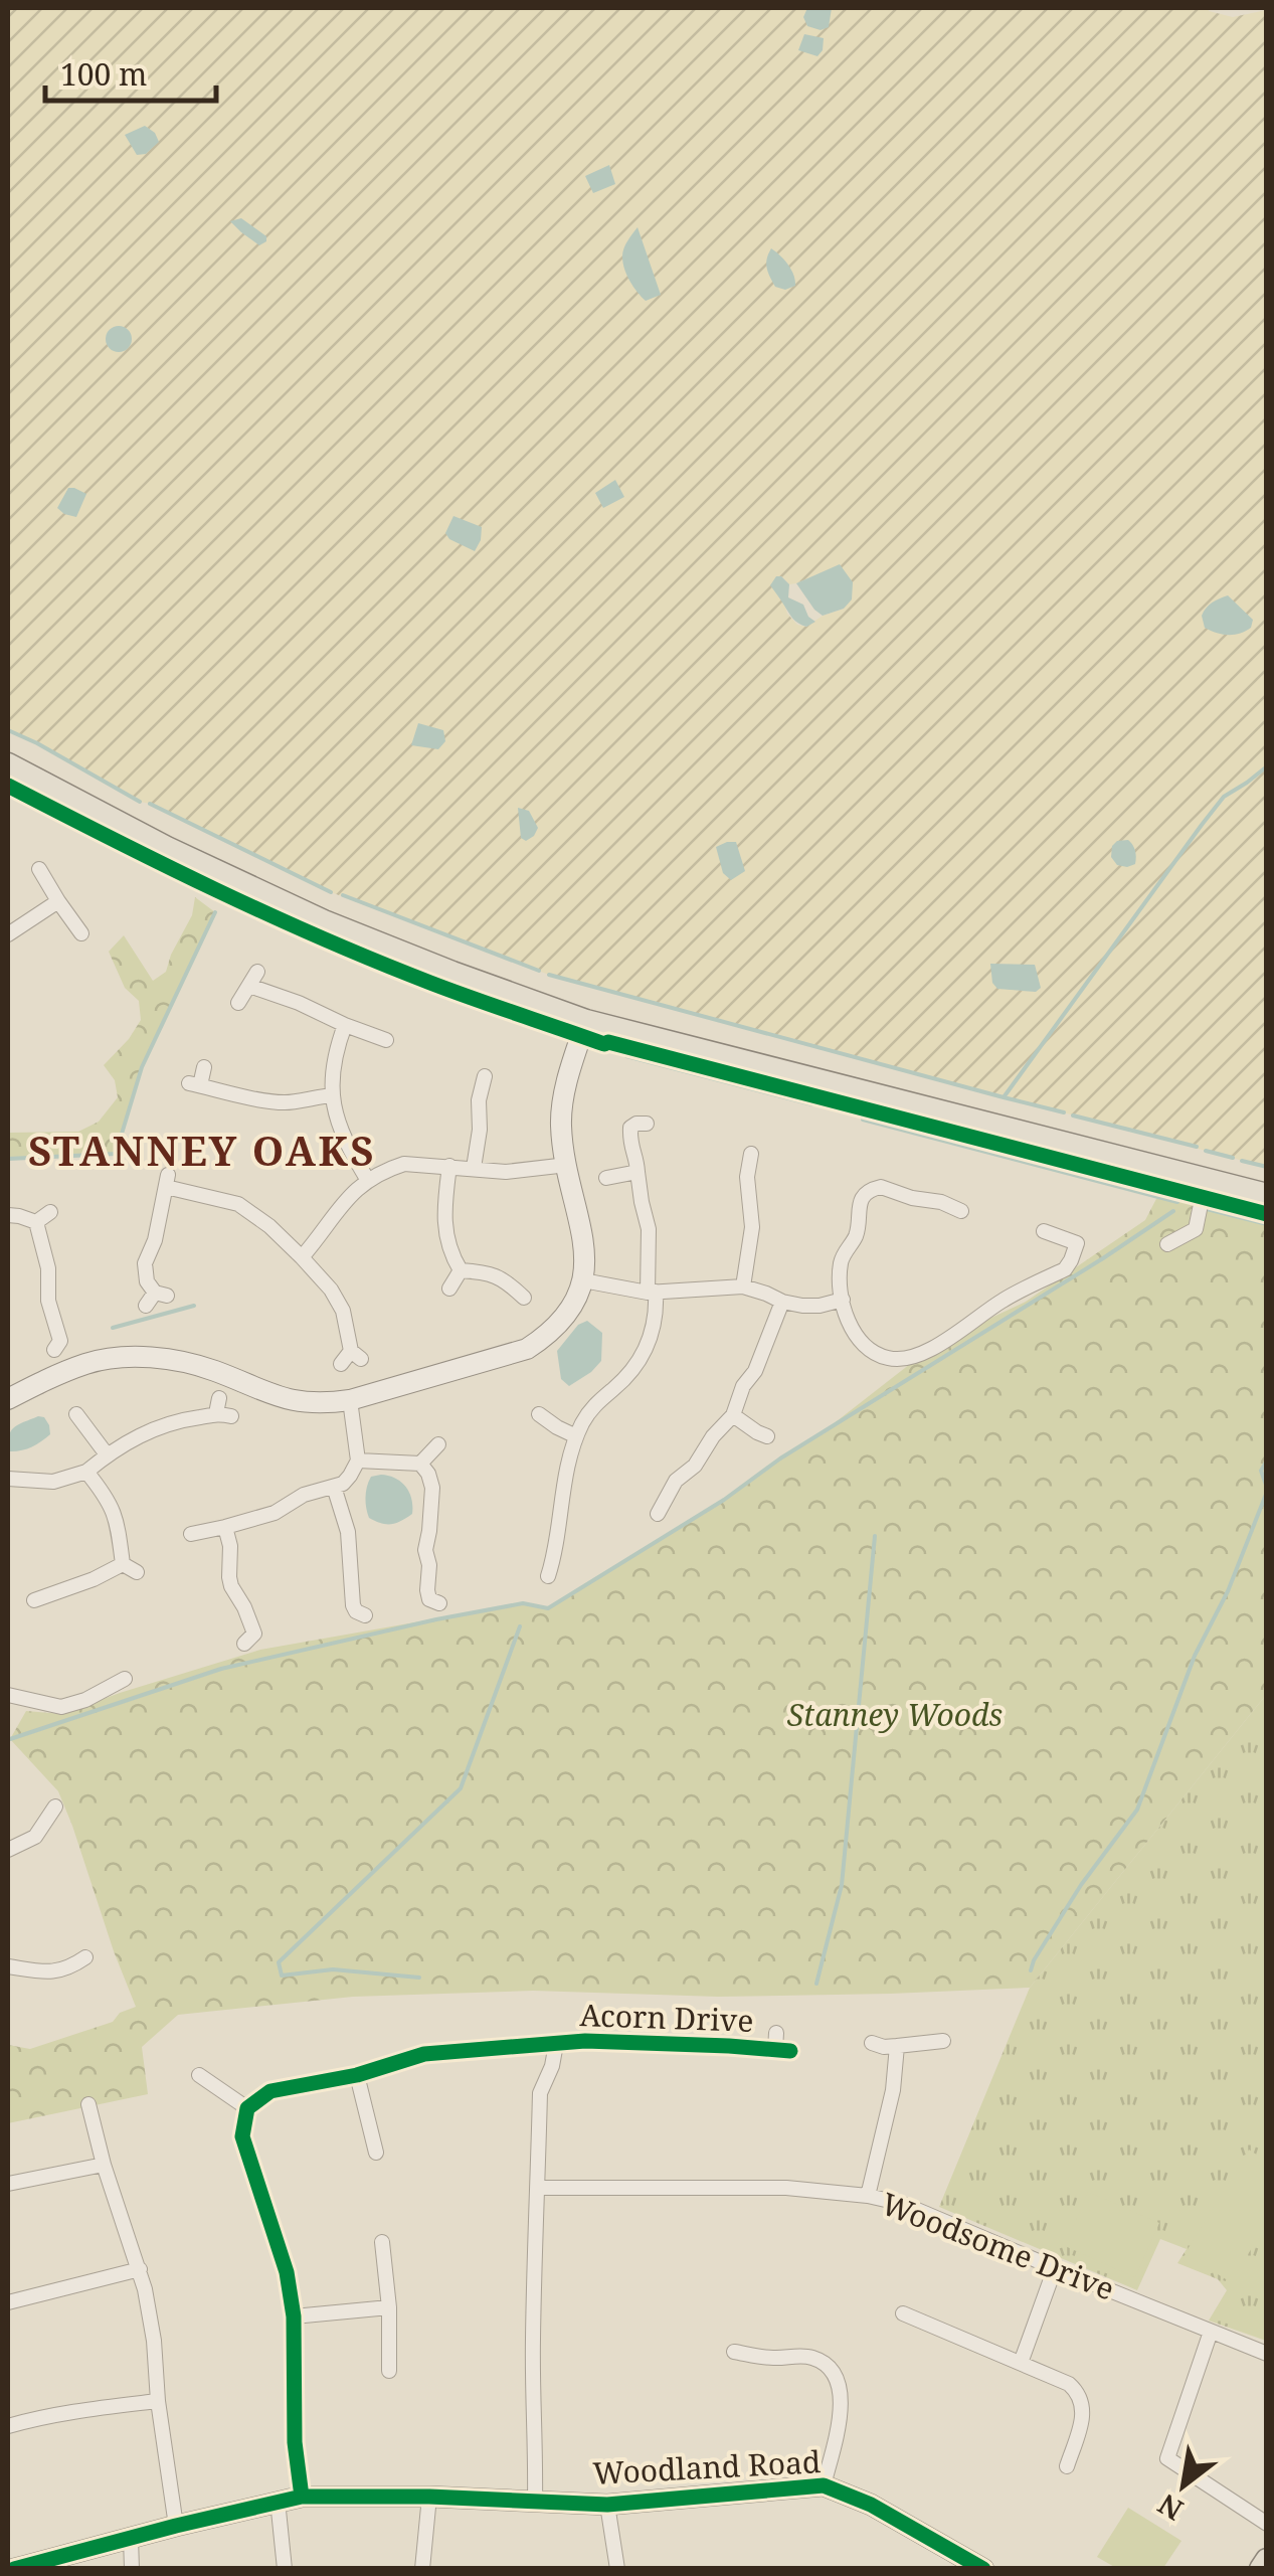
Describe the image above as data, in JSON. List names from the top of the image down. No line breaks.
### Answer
{"streets":{"street":["Acorn Drive","Woodsome Drive","Woodland Road"]},"districts":["STANNEY OAKS"],"parks":["Stanney Woods"],"scale_bar":"100 m","north":"bottom left"}
